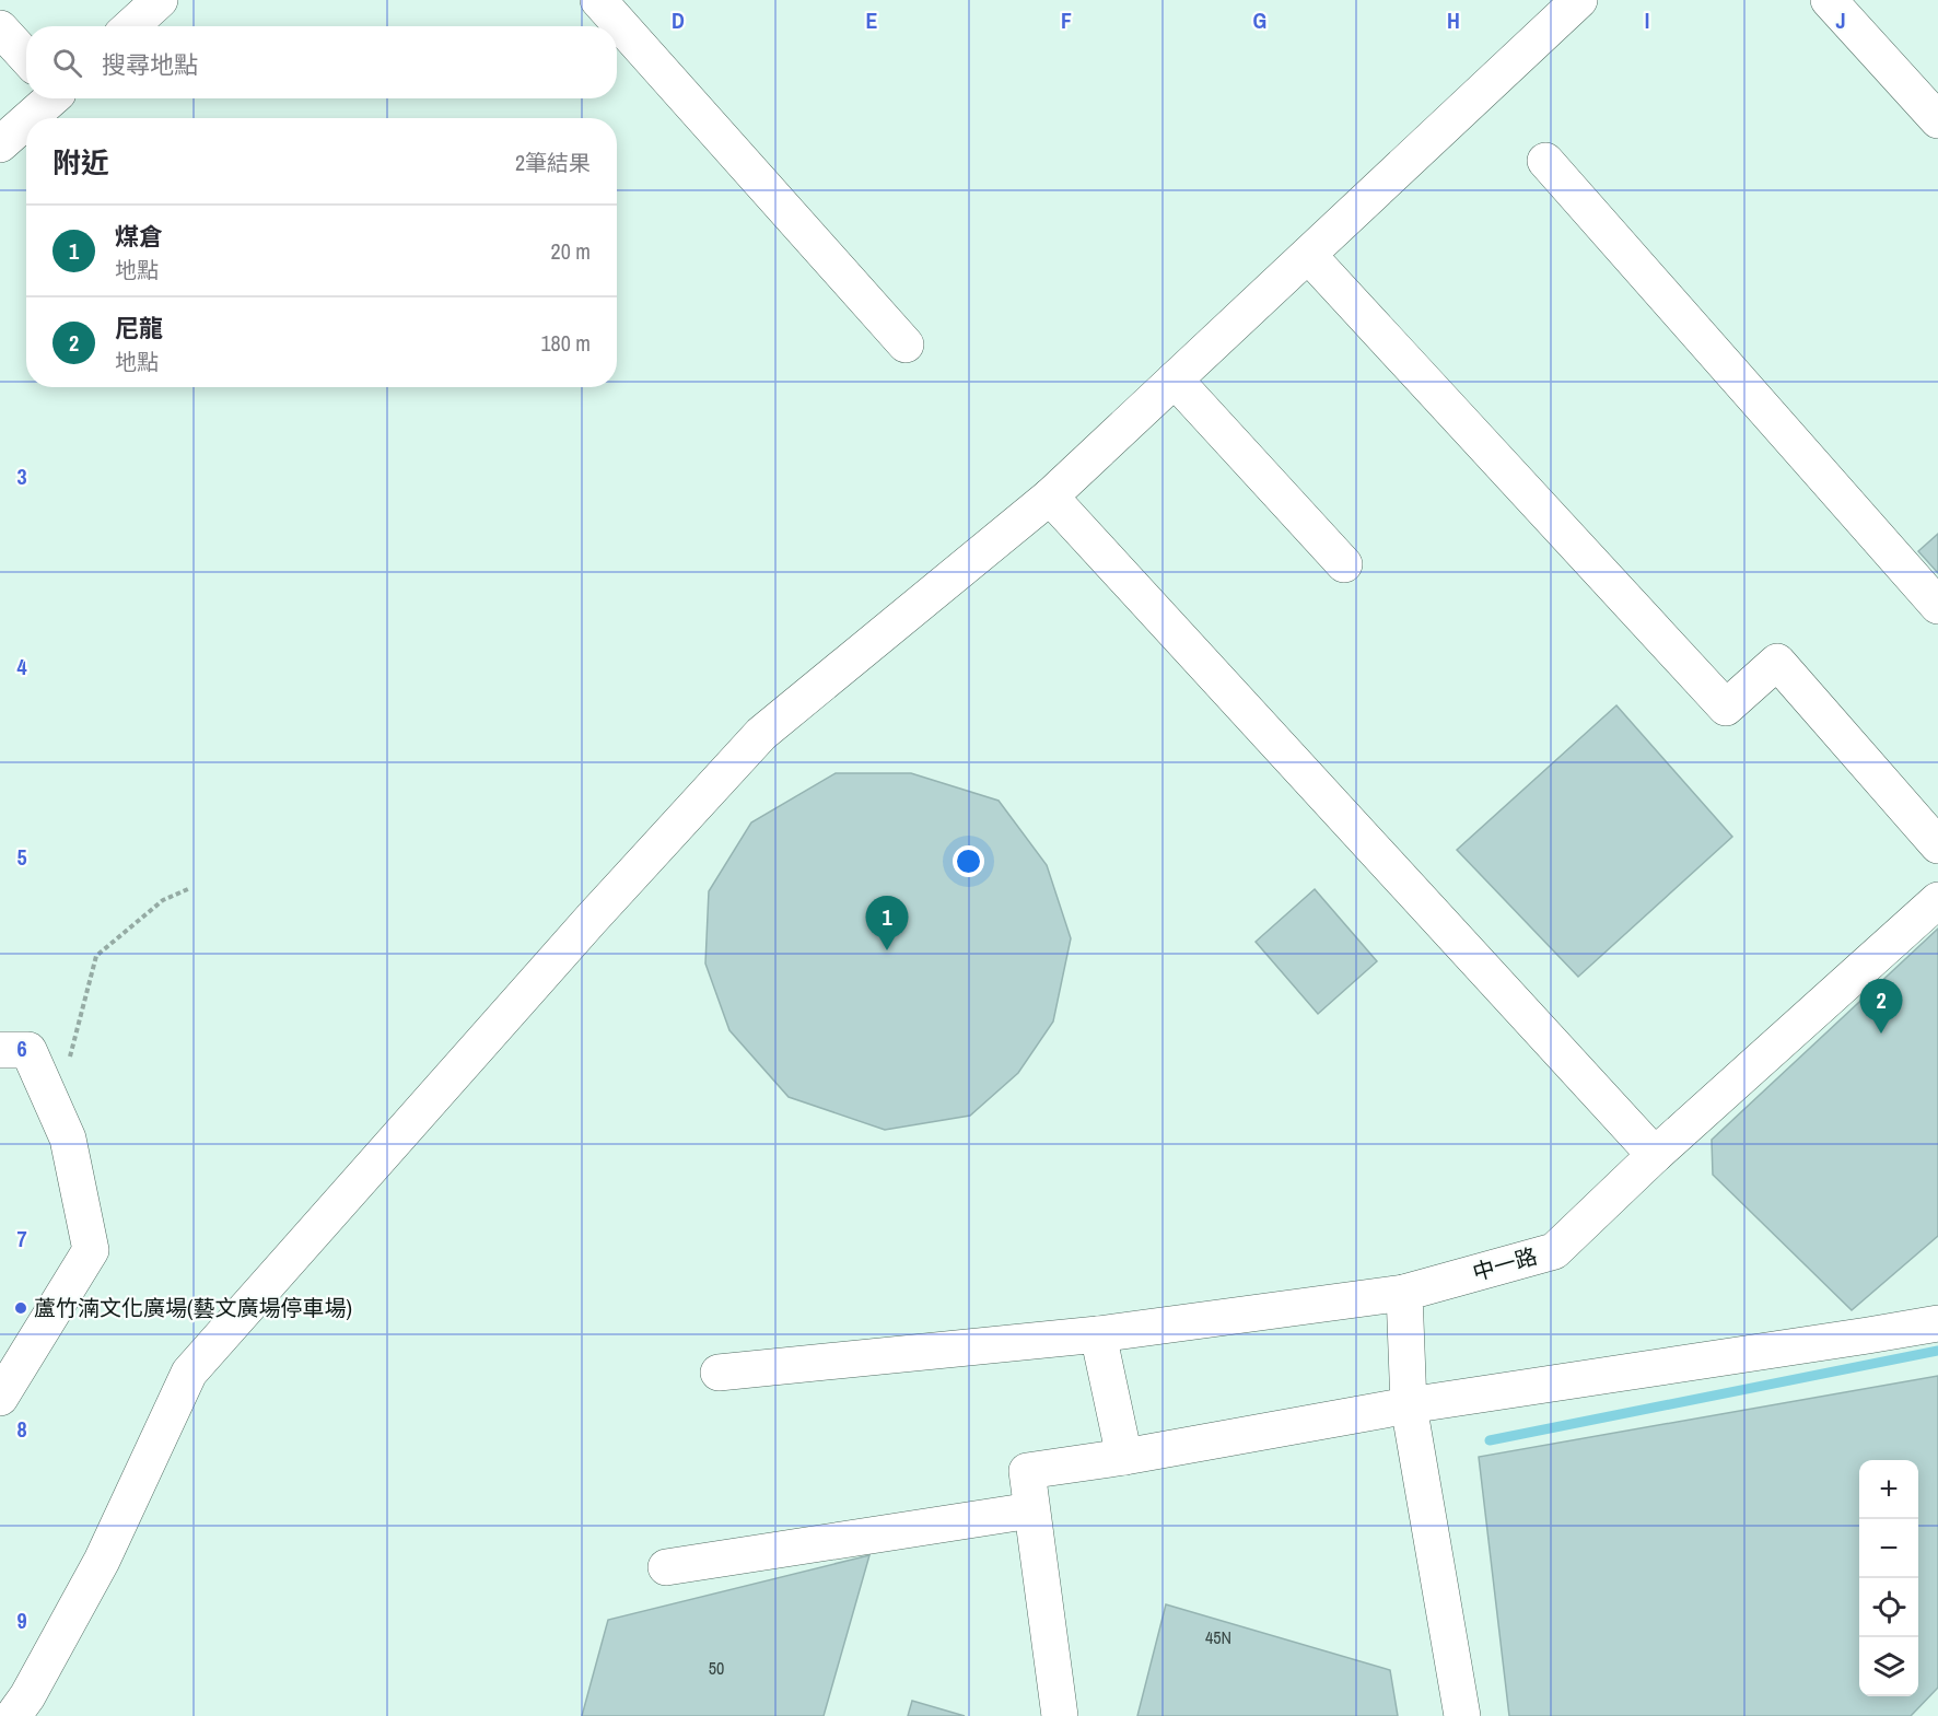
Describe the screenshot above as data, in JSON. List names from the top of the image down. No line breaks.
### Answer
{"streets":{"lane":["中一路"]},"places":["蘆竹湳文化廣場(藝文廣場停車場)"],"house_numbers":["45N","50"],"page":{"search":"搜尋地點","heading":["附近","2筆結果"],"list":[{"mark":"1","name":"煤倉","note":"地點","value":"20 m"},{"mark":"2","name":"尼龍","note":"地點","value":"180 m"}],"pins":["1","2"],"map_buttons":["+","−"]},"grid":{"columns":["D","E","F","G","H","I","J"],"rows":["3","4","5","6","7","8","9"]}}
